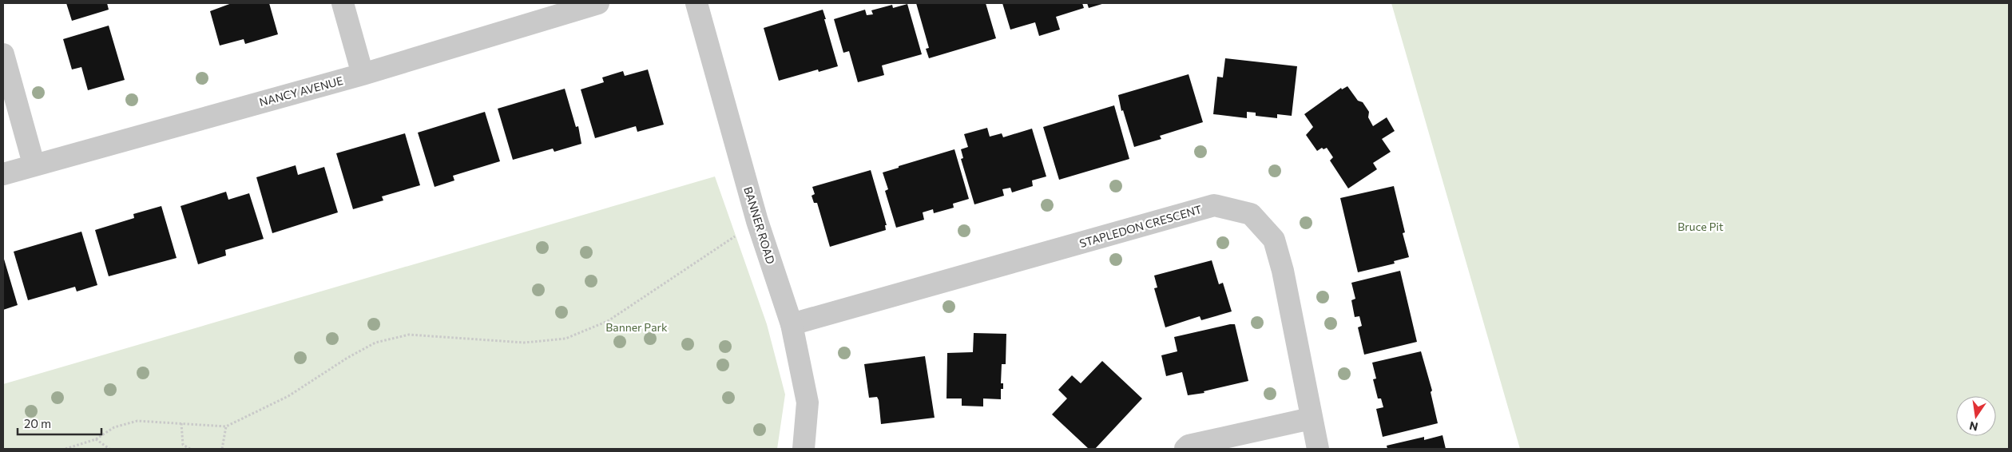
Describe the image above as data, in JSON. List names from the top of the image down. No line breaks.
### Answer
{"streets":{"street":["NANCY AVENUE","BANNER ROAD","STAPLEDON CRESCENT"]},"crossings":[["BANNER ROAD","STAPLEDON CRESCENT"]],"parks":["Bruce Pit","Banner Park"],"scale_bar":"20 m","north":"bottom"}
